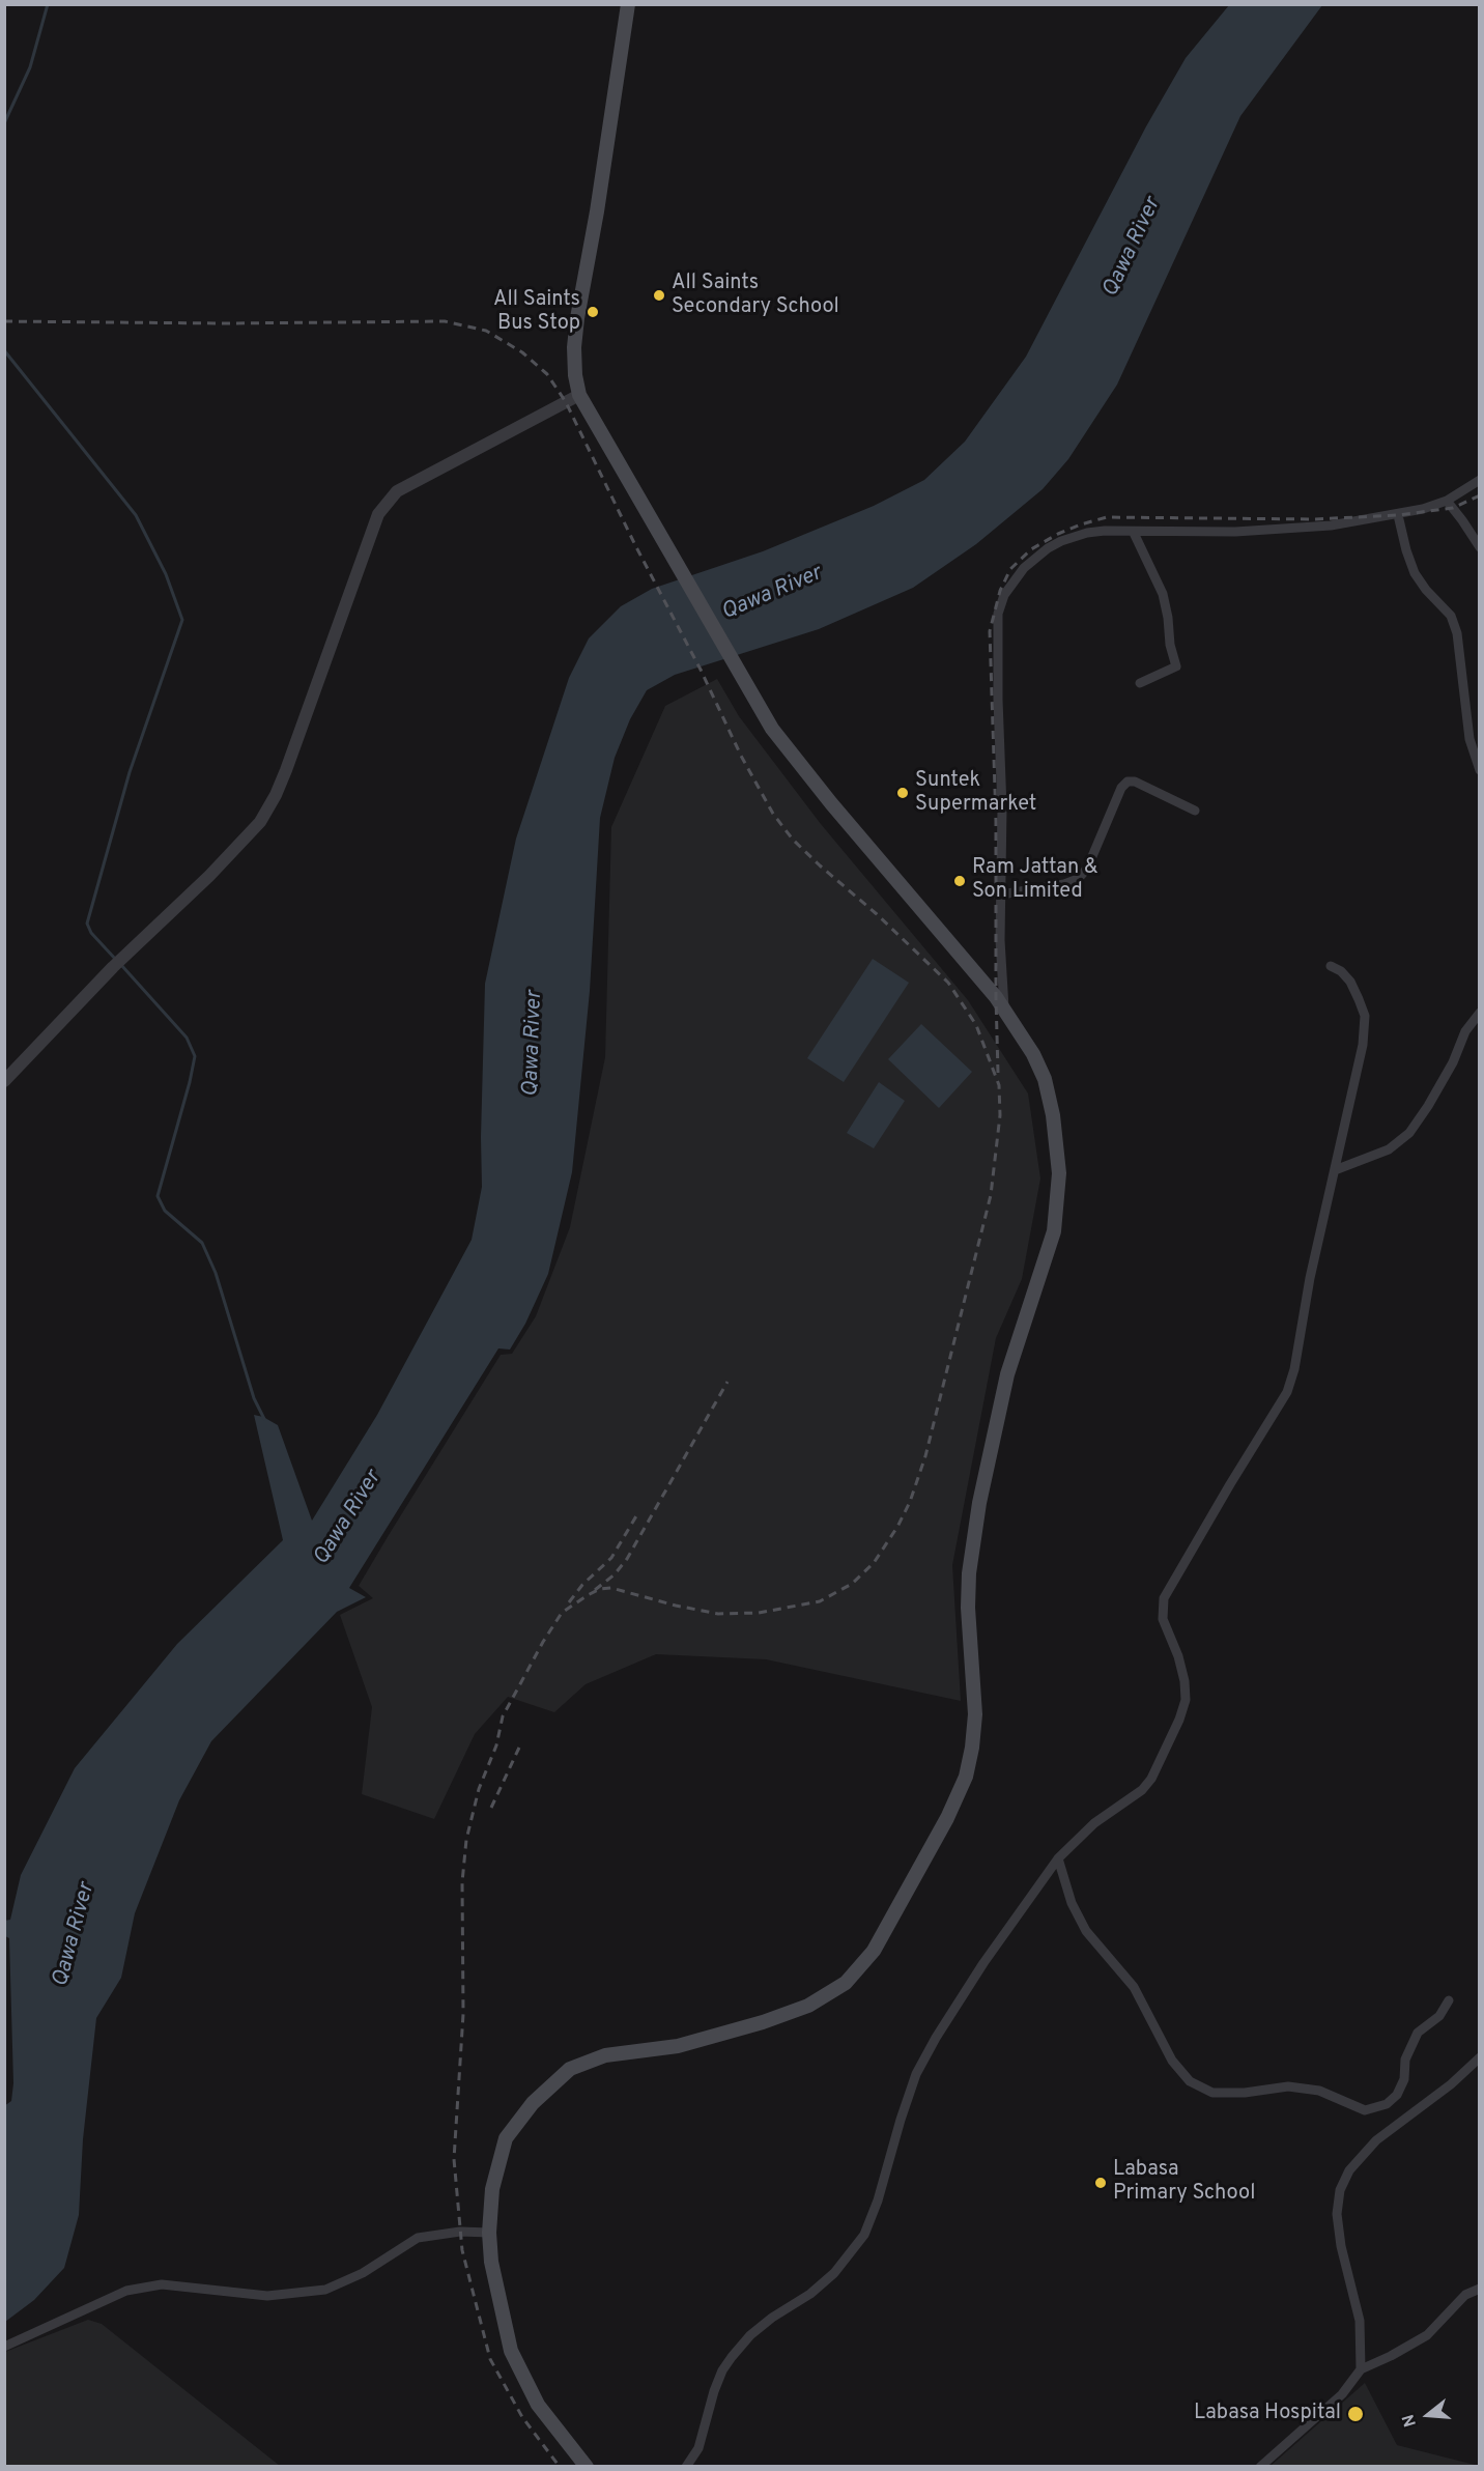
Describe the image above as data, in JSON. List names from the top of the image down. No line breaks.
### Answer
{"water":["Qawa River"],"places":["All Saints Secondary School","All Saints Bus Stop","Suntek Supermarket","Ram Jattan & Son Limited","Labasa Primary School","Labasa Hospital"],"north":"left"}
